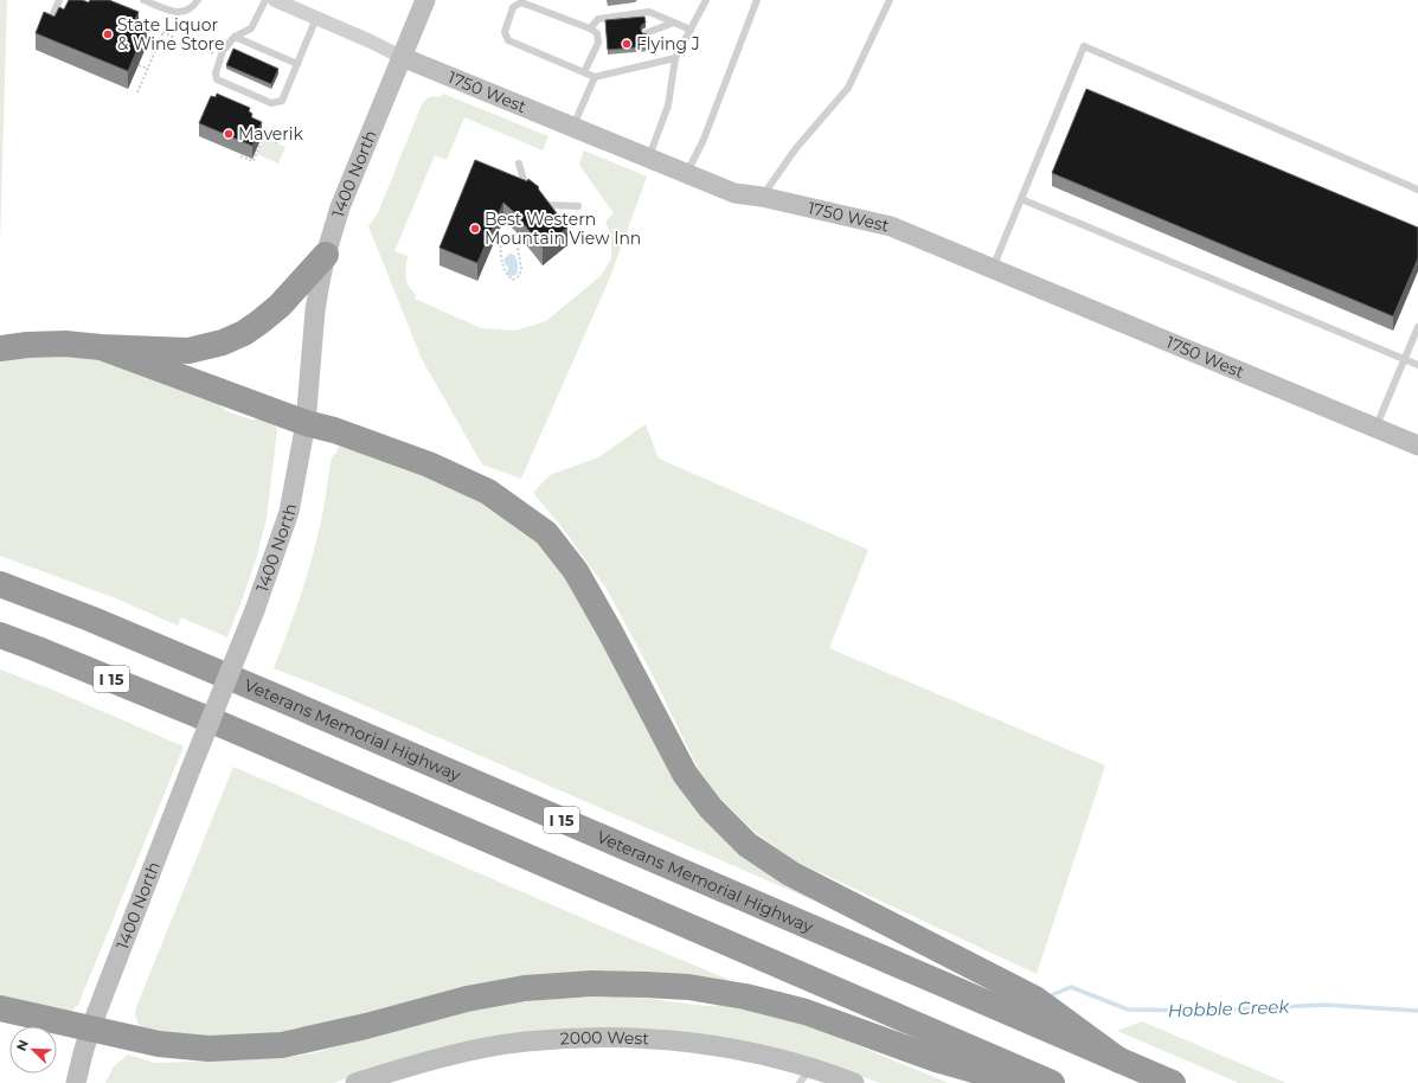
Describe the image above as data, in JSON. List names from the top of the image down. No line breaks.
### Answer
{"streets":{"highway":["I 15","Veterans Memorial Highway"],"street":["1750 West","1400 North","2000 West"]},"crossings":[["1750 West","1400 North"]],"water":["Hobble Creek"],"places":["State Liquor & Wine Store","Flying J","Maverik","Best Western Mountain View Inn"],"north":"top left"}
